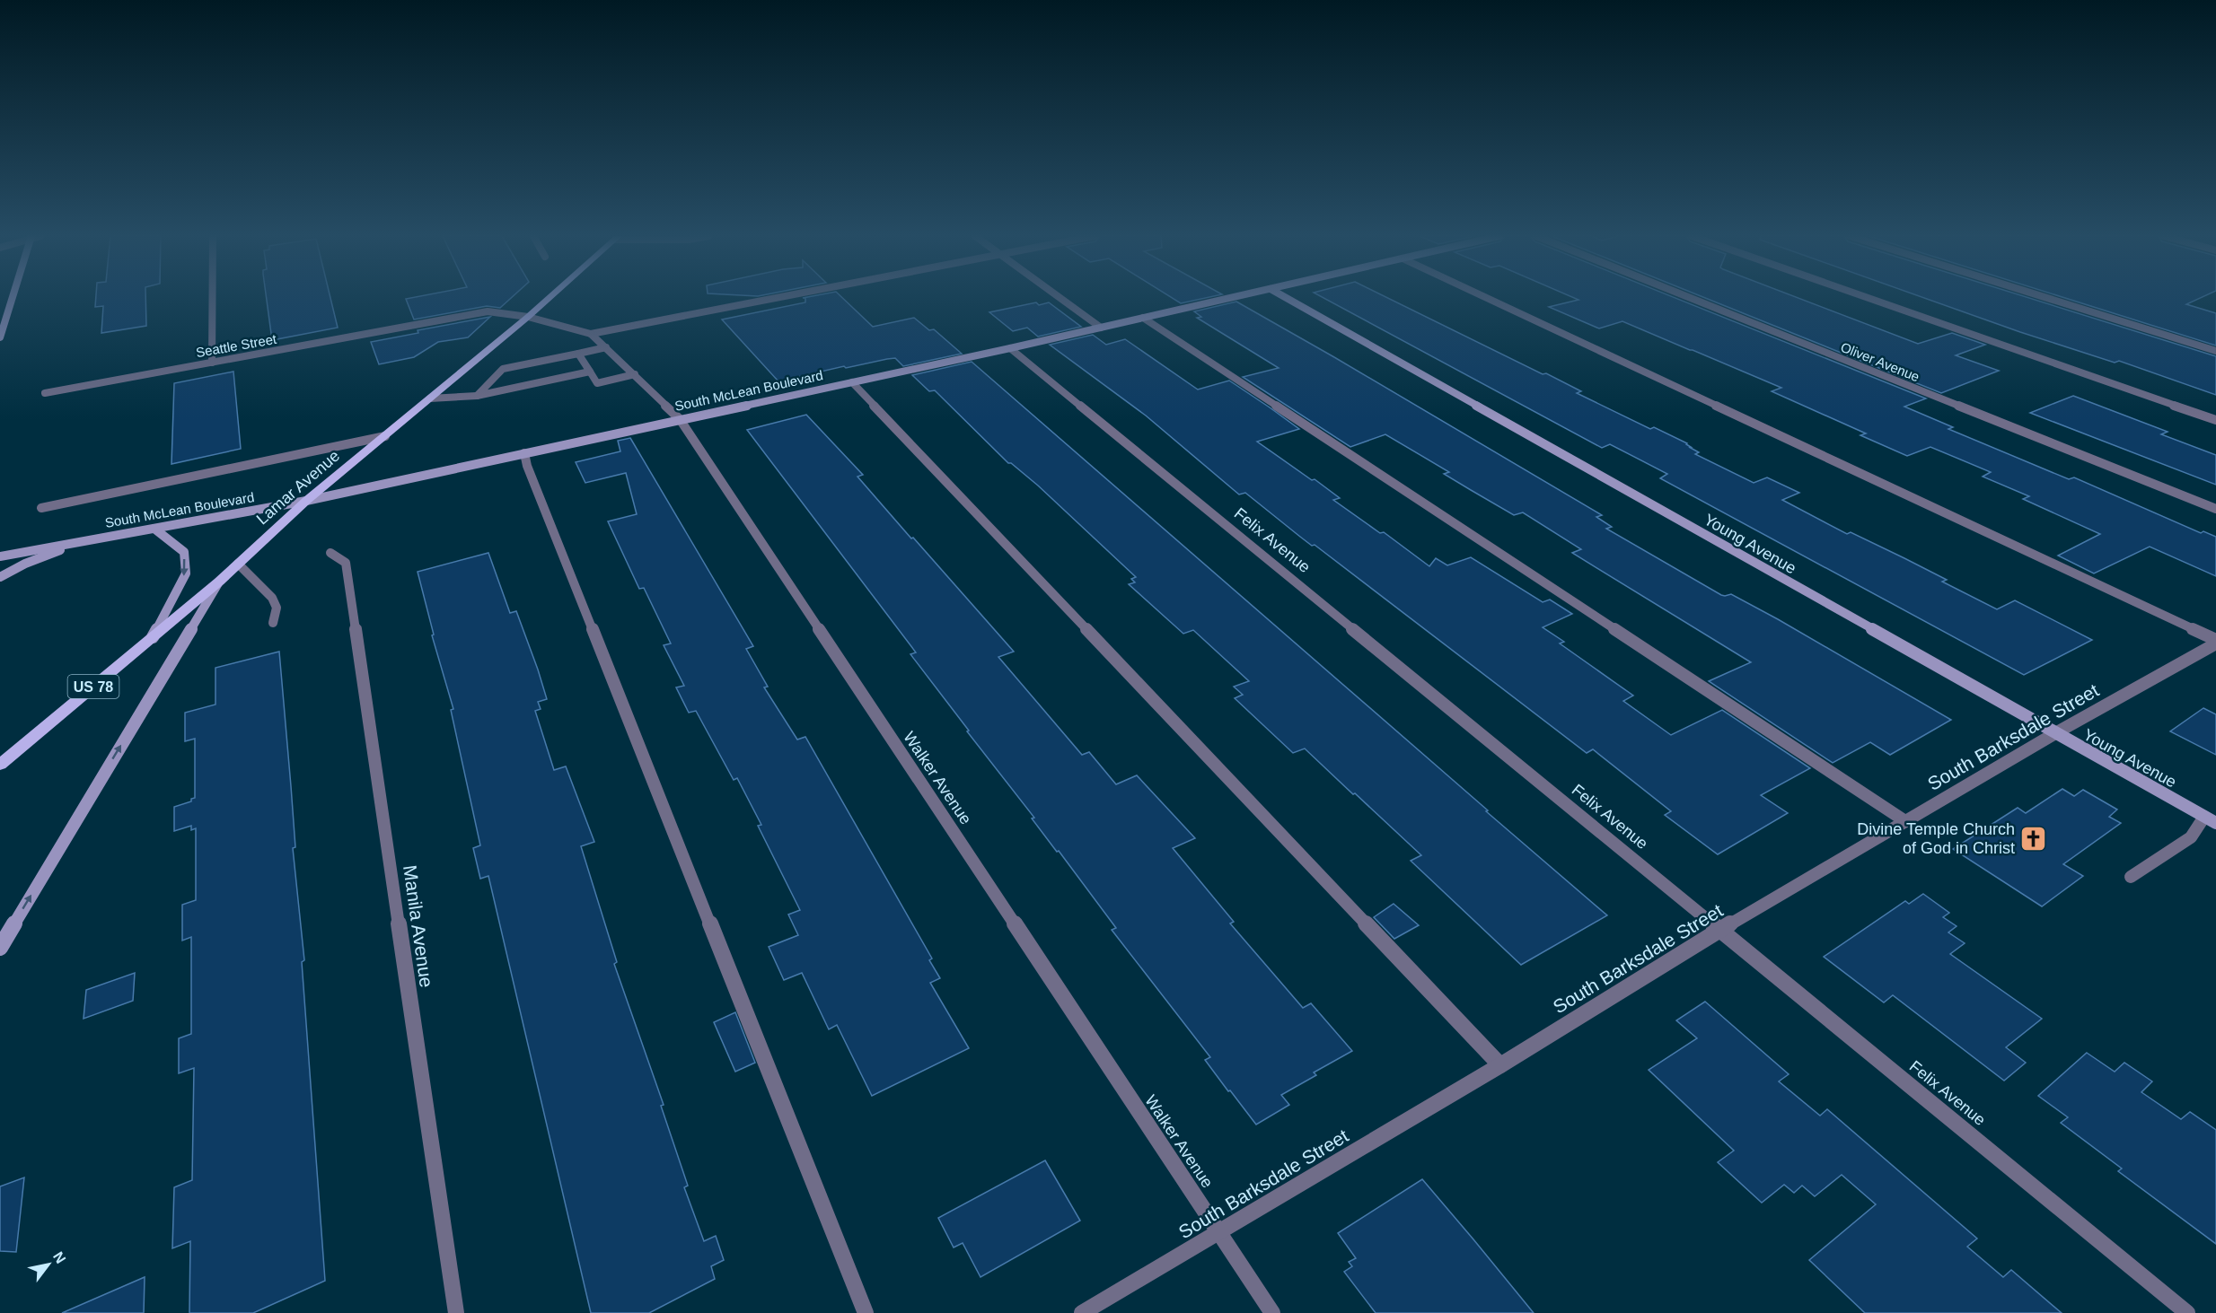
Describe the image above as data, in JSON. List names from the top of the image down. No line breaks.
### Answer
{"streets":{"main road":["South McLean Boulevard","Lamar Avenue","Young Avenue","US 78"],"street":["Seattle Street","Oliver Avenue","Felix Avenue","South Barksdale Street","Walker Avenue","Manila Avenue"]},"crossings":[["Seattle Street","Lamar Avenue"],["Seattle Street","Walker Avenue"],["South McLean Boulevard","Lamar Avenue"],["South McLean Boulevard","Felix Avenue"],["South McLean Boulevard","Walker Avenue"],["Lamar Avenue","Walker Avenue"],["Felix Avenue","South Barksdale Street"],["Young Avenue","South Barksdale Street"],["South Barksdale Street","Walker Avenue"]],"places":{"church":["Divine Temple Church of God in Christ"]},"north":"top right"}
